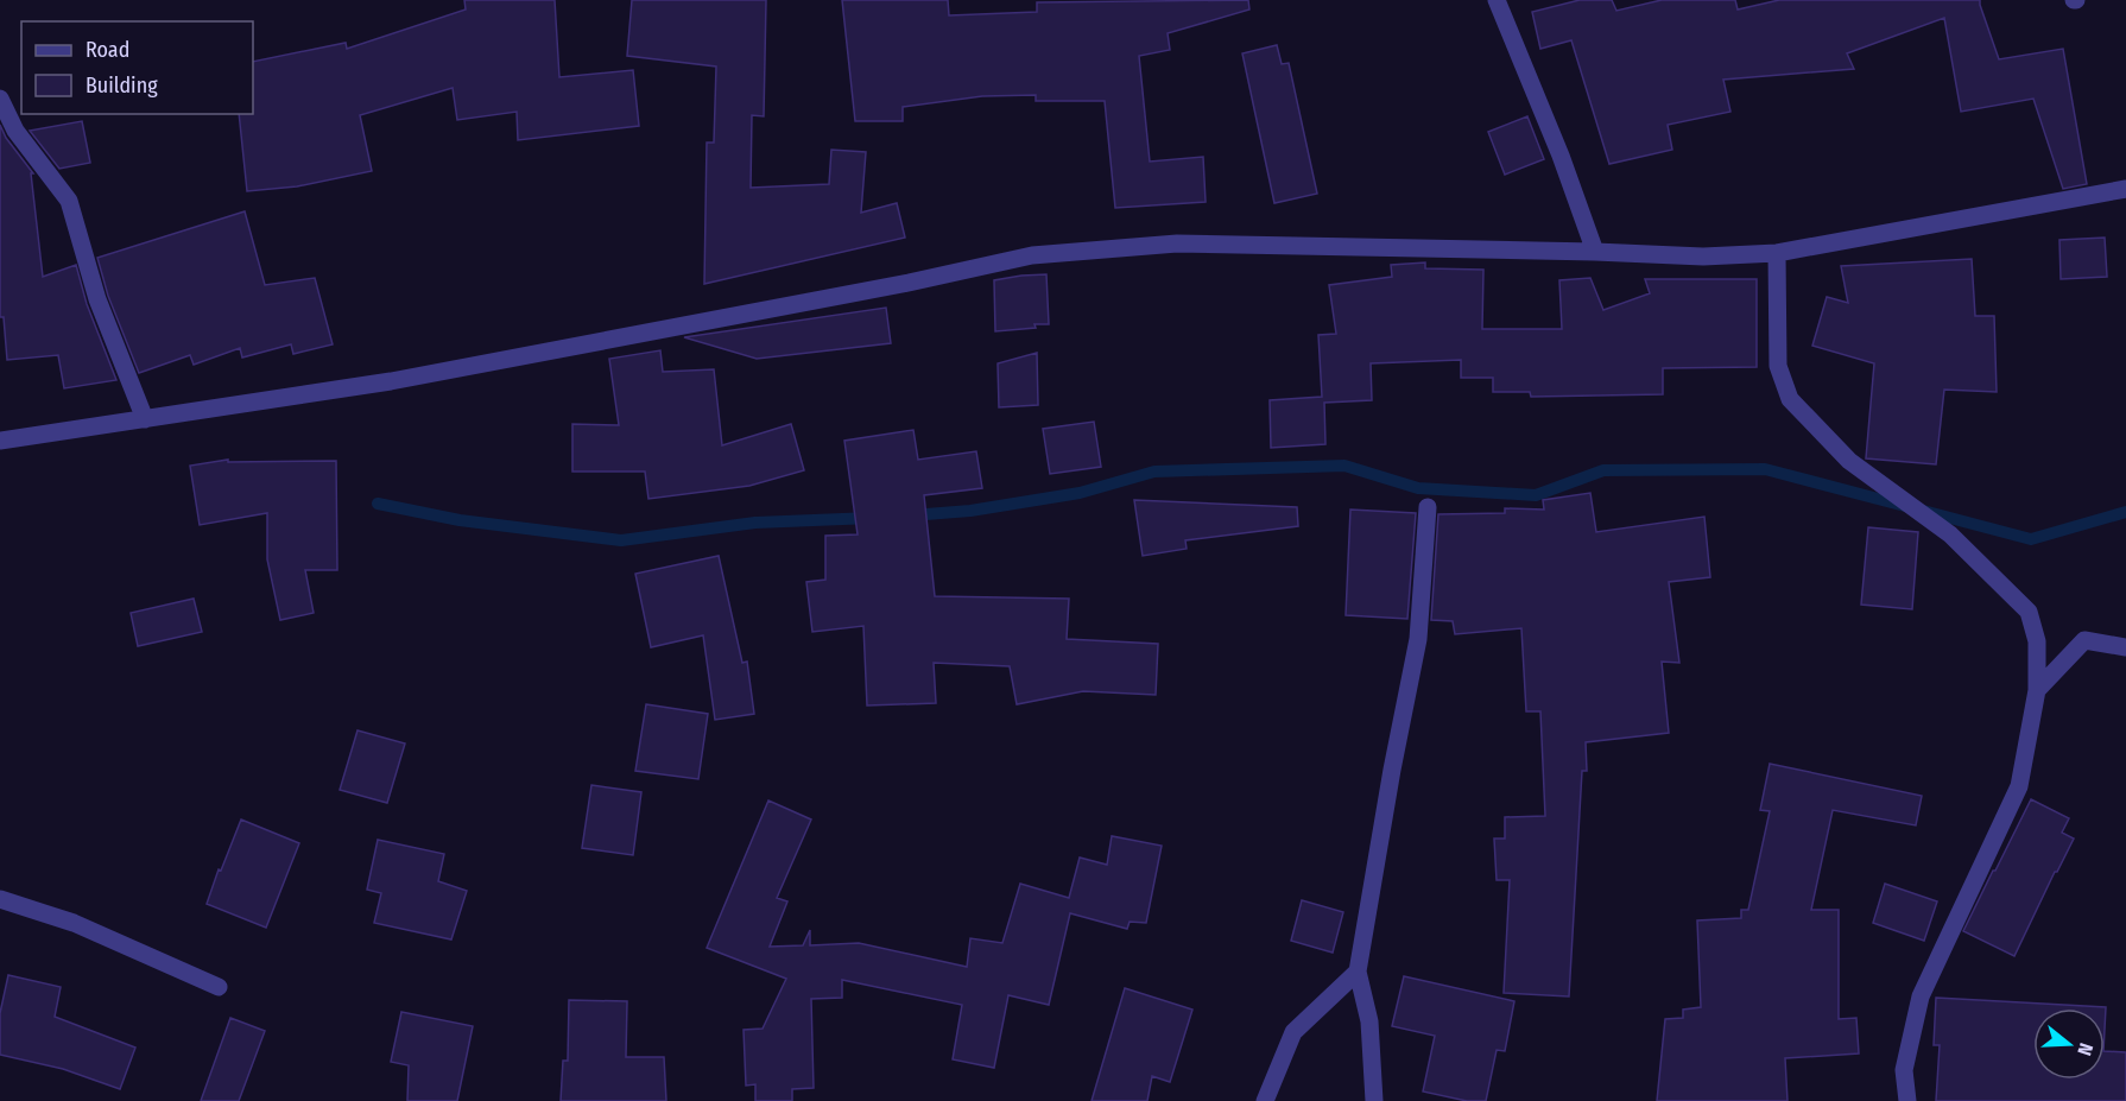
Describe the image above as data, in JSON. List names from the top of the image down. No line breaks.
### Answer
{"legend":["Road","Building"],"north":"right"}
